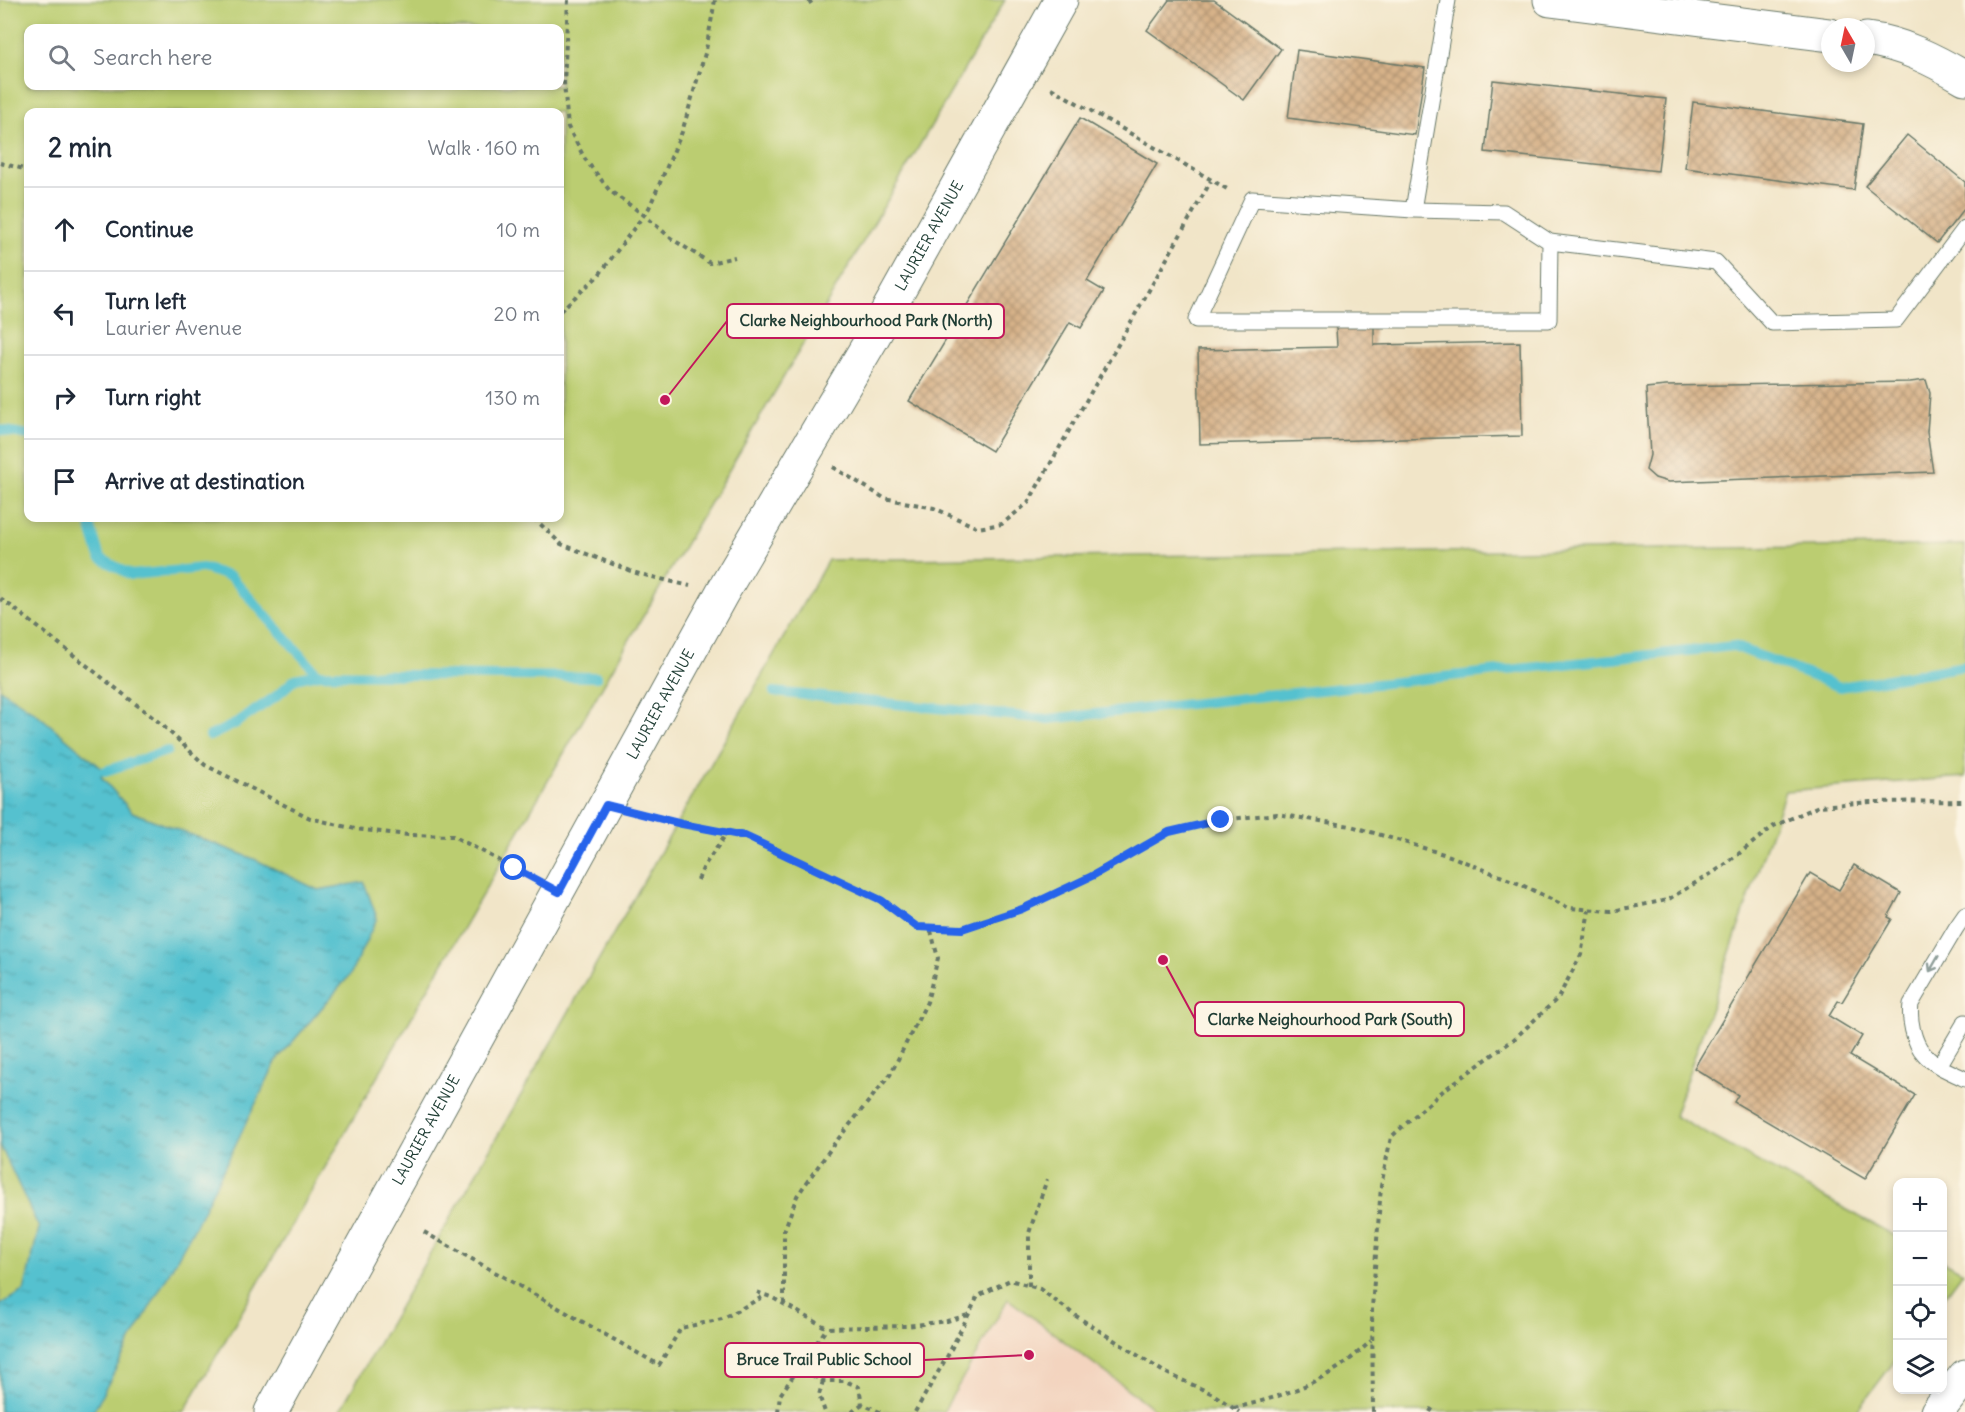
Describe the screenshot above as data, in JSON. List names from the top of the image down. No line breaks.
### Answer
{"streets":{"street":["LAURIER AVENUE"]},"places":["Clarke Neighbourhood Park (North)","Clarke Neighourhood Park (South)","Bruce Trail Public School"],"north":"top","page":{"search":"Search here","heading":["2 min","Walk · 160 m"],"list":[["Continue","10 m"],["Turn left","Laurier Avenue","20 m"],["Turn right","130 m"],"Arrive at destination"],"map_buttons":["+","−"]}}
